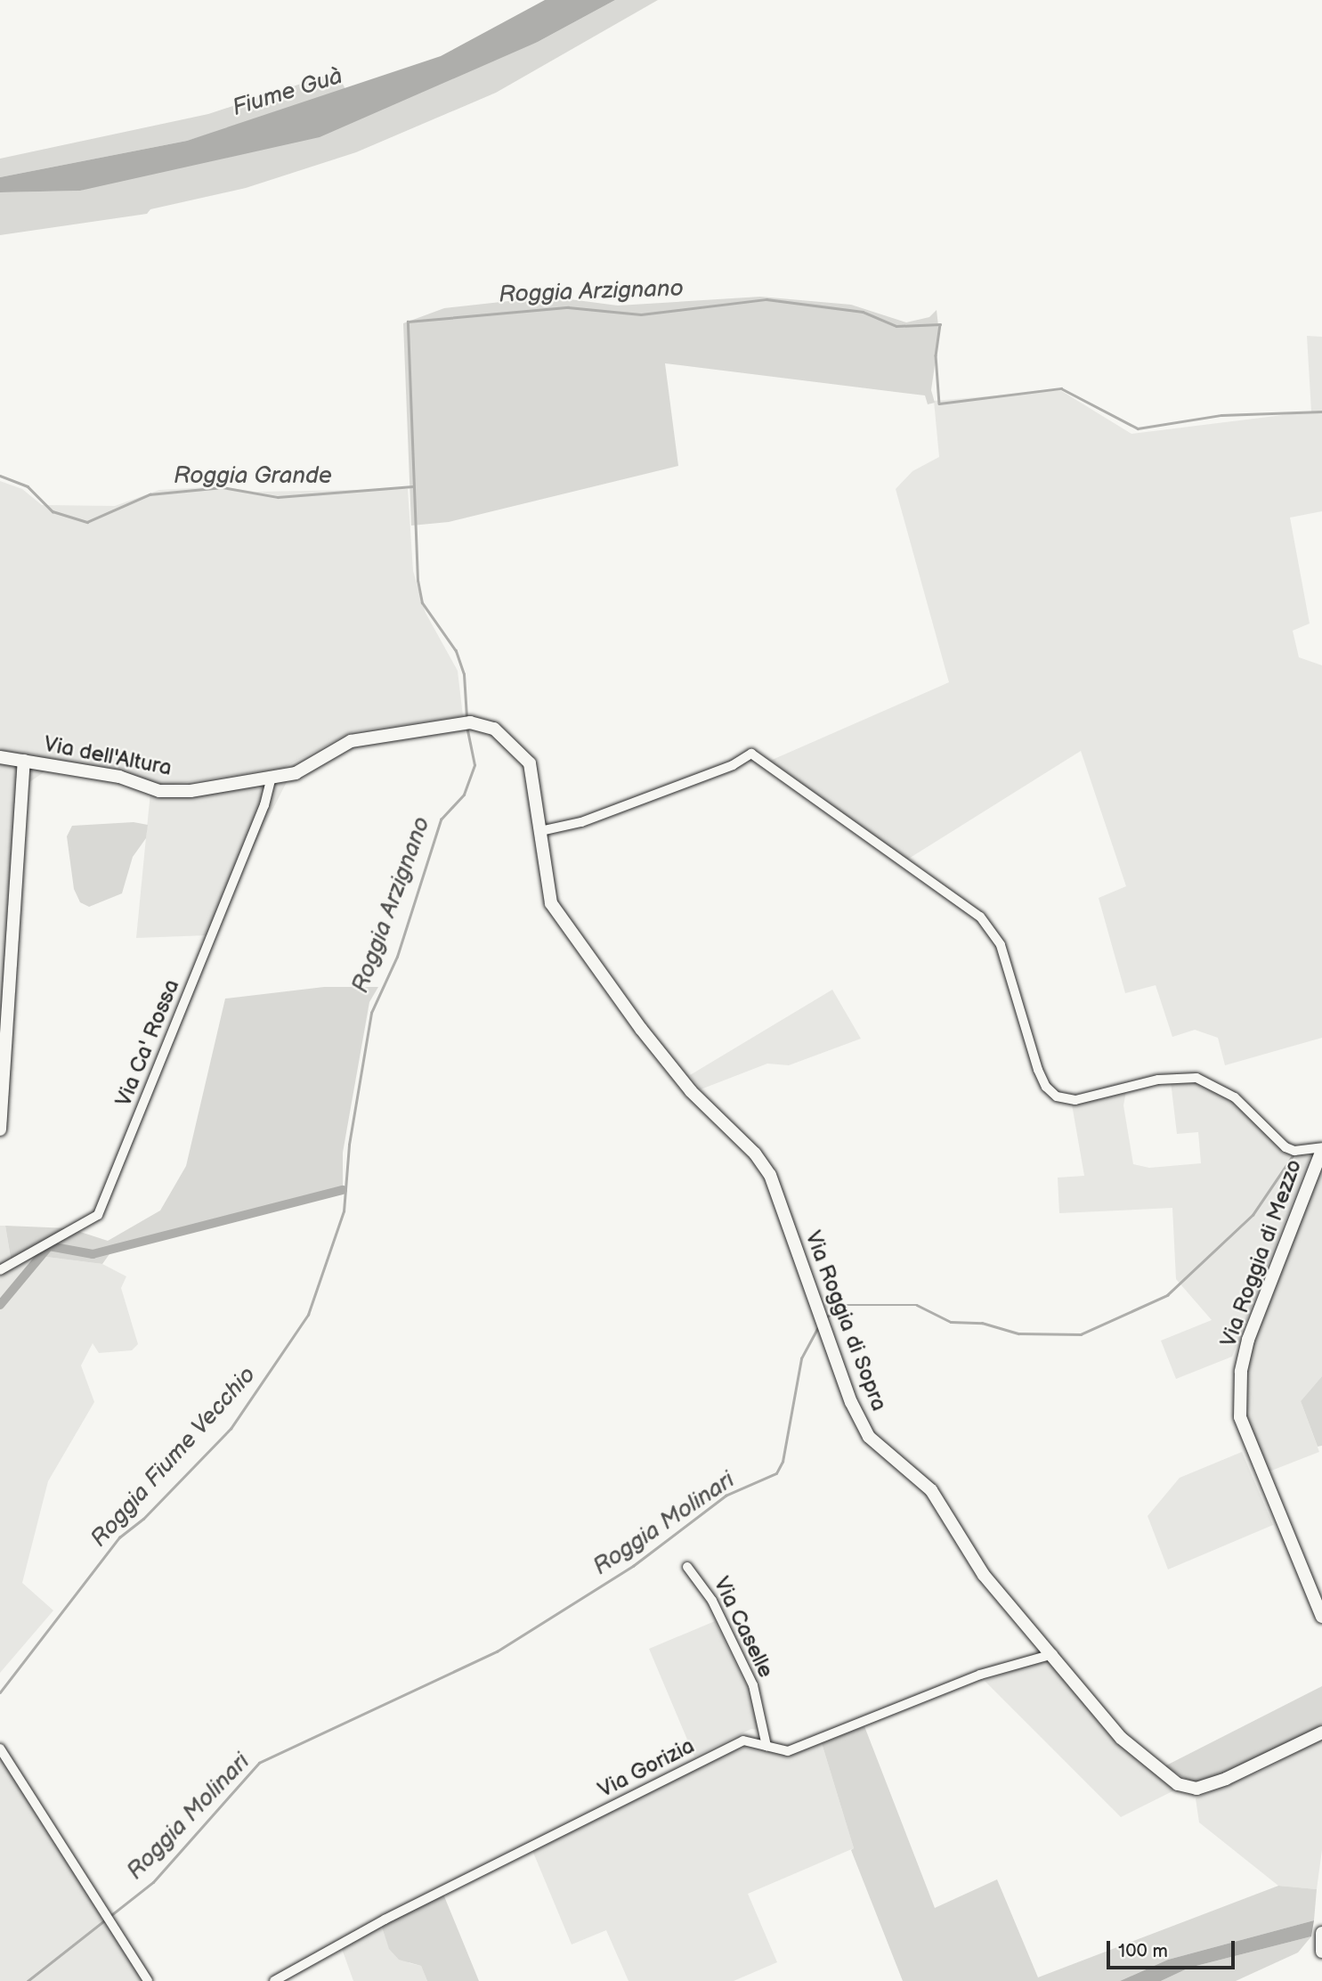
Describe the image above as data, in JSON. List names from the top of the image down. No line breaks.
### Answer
{"streets":{"street":["Via dell'Altura","Via Ca' Rossa","Via Roggia di Mezzo","Via Roggia di Sopra","Via Caselle","Via Gorizia"]},"crossings":[["Via dell'Altura","Via Ca' Rossa"],["Via dell'Altura","Via Roggia di Sopra"],["Via Roggia di Sopra","Via Gorizia"],["Via Caselle","Via Gorizia"]],"water":["Fiume Guà","Roggia Arzignano","Roggia Grande","Roggia Fiume Vecchio","Roggia Molinari"],"scale_bar":"100 m"}
